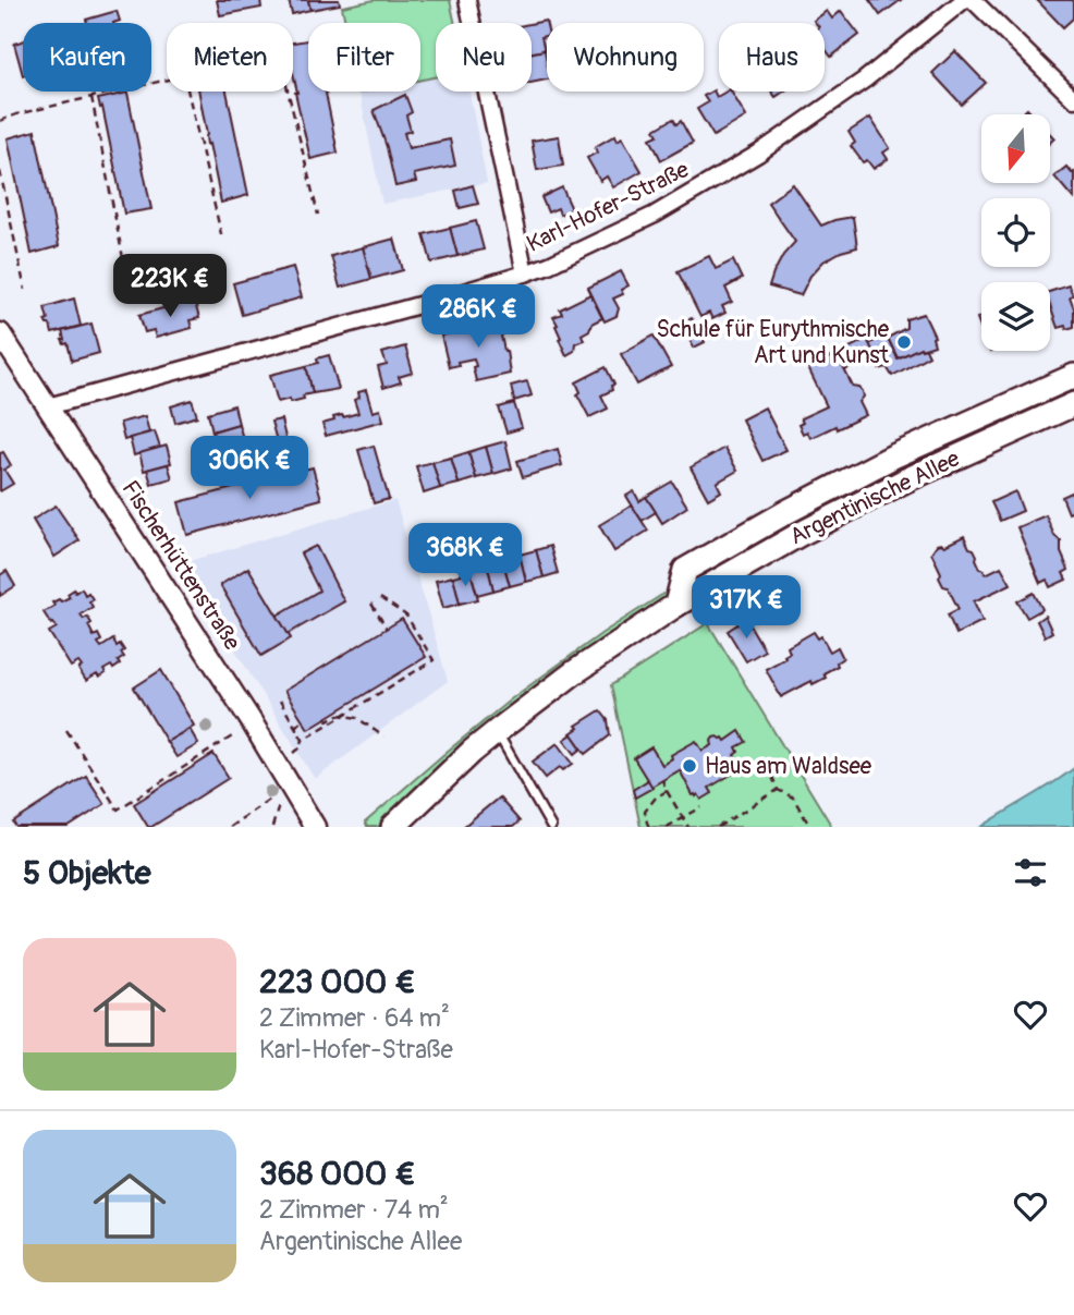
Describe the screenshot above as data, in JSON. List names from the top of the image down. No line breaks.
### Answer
{"streets":{"main road":["Argentinische Allee"],"street":["Karl-Hofer-Straße","Fischerhüttenstraße"]},"crossings":[["Karl-Hofer-Straße","Fischerhüttenstraße"]],"places":["Schule für Eurythmische Art und Kunst","Haus am Waldsee"],"north":"bottom","page":{"chip":["Kaufen","Mieten","Filter","Neu","Wohnung","Haus"],"price":["223K €","286K €","306K €","368K €","317K €"],"heading":"5 Objekte","list":[{"name":"223 000 €","note":"2 Zimmer · 64 m² · Karl-Hofer-Straße"},{"name":"368 000 €","note":"2 Zimmer · 74 m² · Argentinische Allee"}]}}
